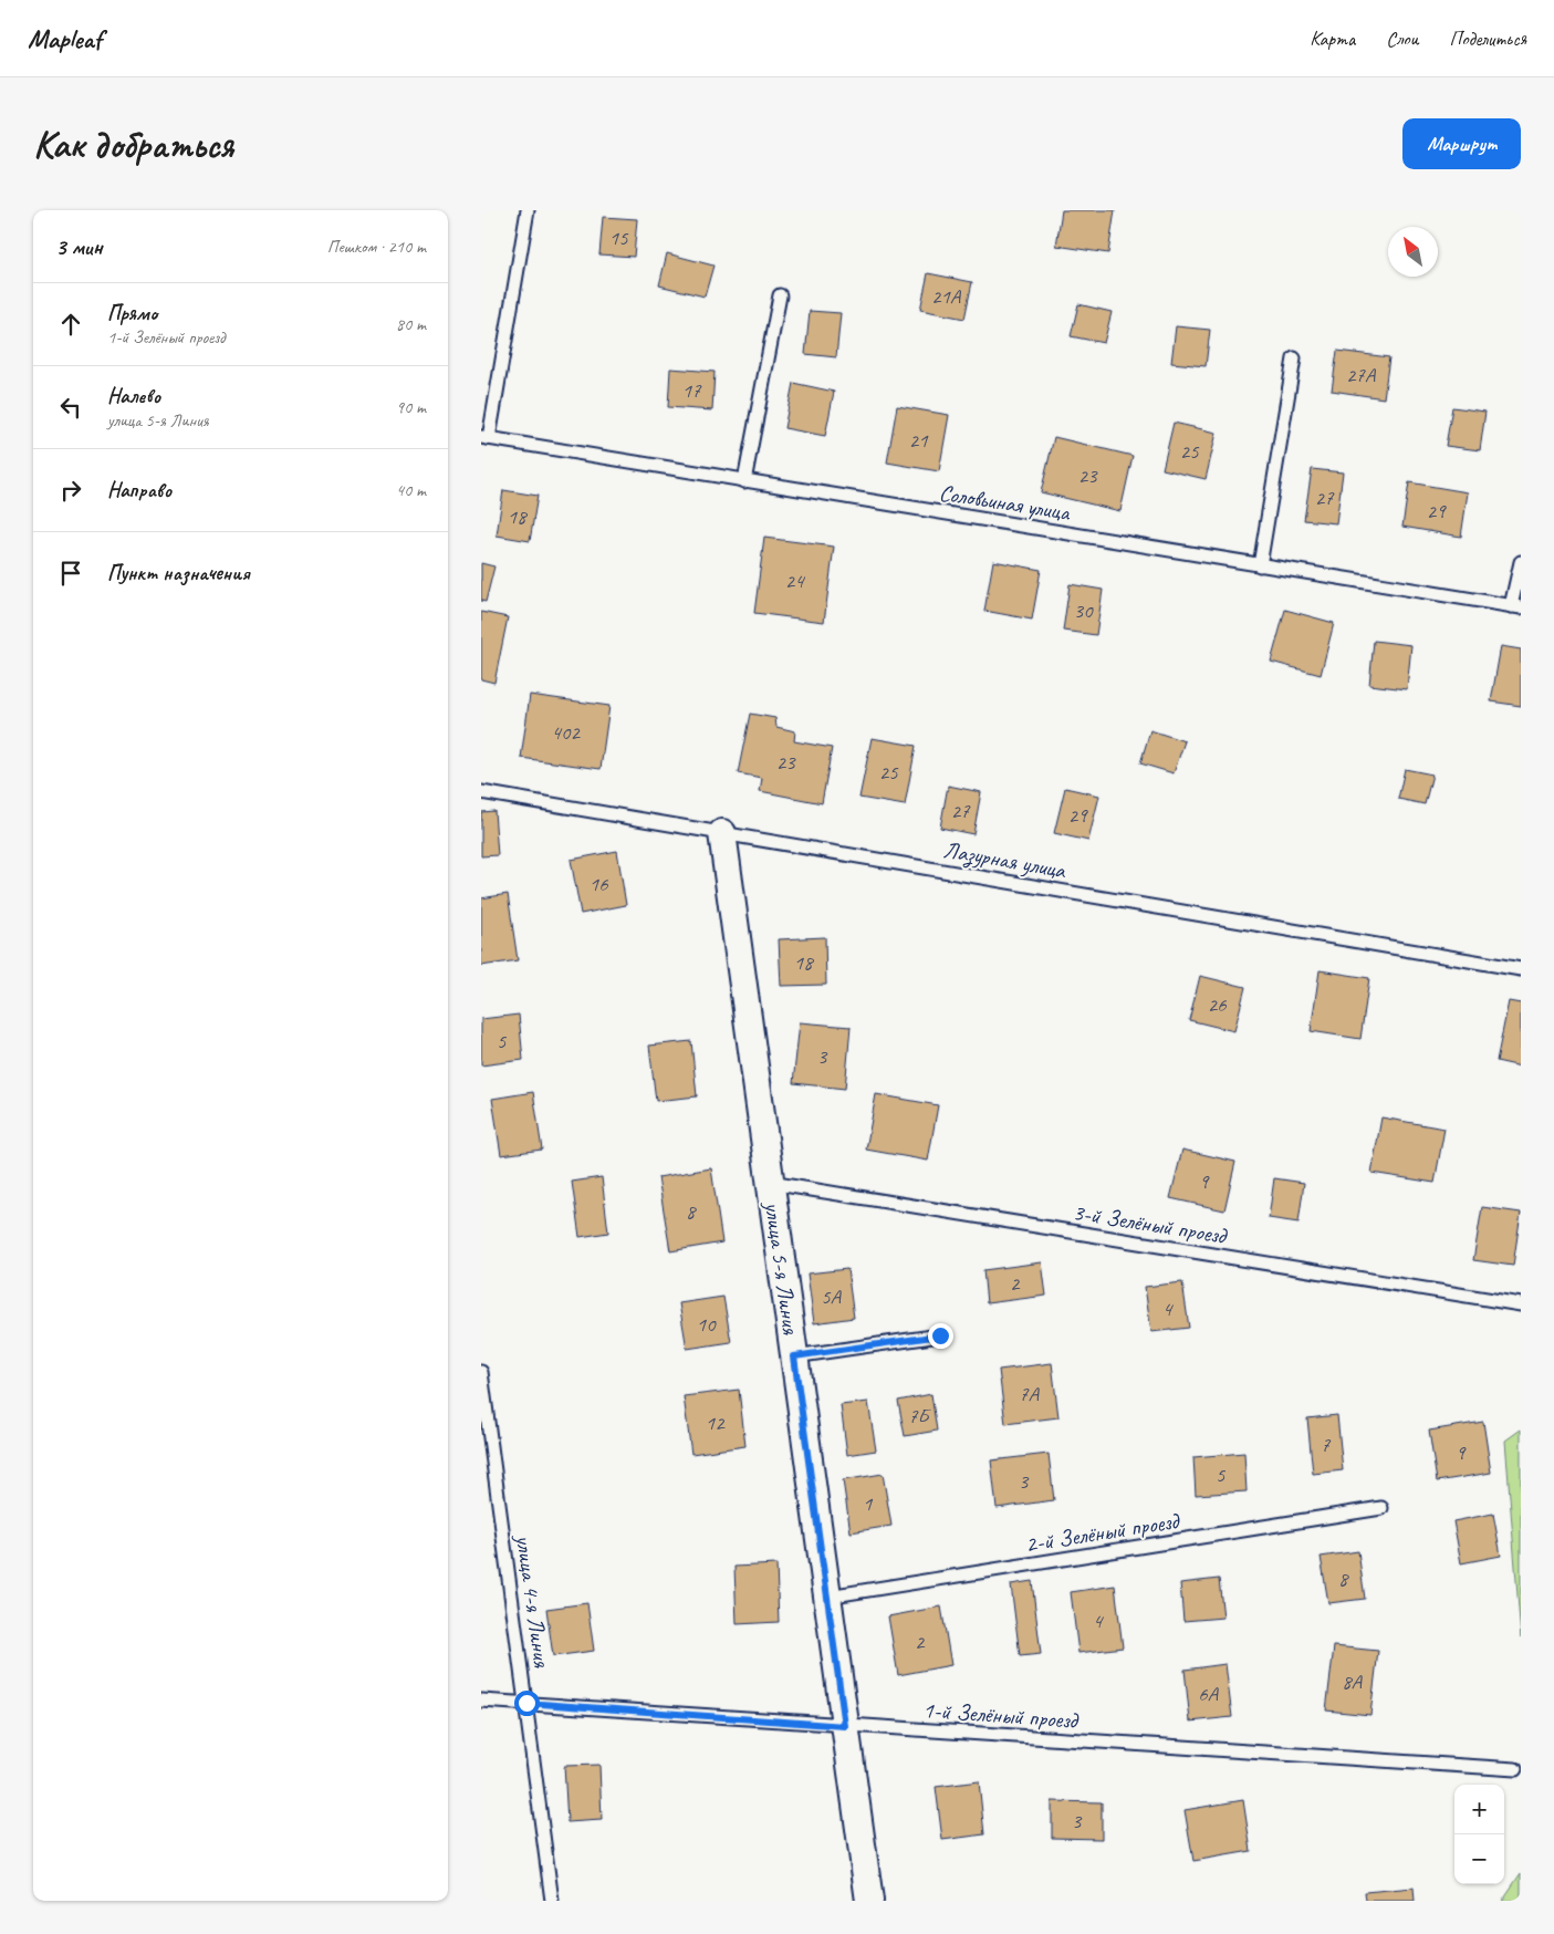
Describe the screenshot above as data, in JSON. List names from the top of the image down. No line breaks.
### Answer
{"streets":{"street":["улица 5-я Линия"],"lane":["Соловьиная улица","Лазурная улица","3-й Зелёный проезд","2-й Зелёный проезд","улица 4-я Линия","1-й Зелёный проезд"]},"crossings":[["Лазурная улица","улица 5-я Линия"],["3-й Зелёный проезд","улица 5-я Линия"],["улица 5-я Линия","2-й Зелёный проезд"],["улица 5-я Линия","1-й Зелёный проезд"],["улица 4-я Линия","1-й Зелёный проезд"]],"house_numbers":["15","21А","27А","17","21","25","23","27","29","18","24","30","402","23","25","27","29","16","18","26","5","3","9","8","2","5А","4","10","7А","7Б","12","7","9","5","3","1","8","4","2","8А","6А","3"],"north":"top left","page":{"header":"Mapleaf","nav":["Карта","Слои","Поделиться"],"buttons":"Маршрут","title":"Как добраться","heading":["3 мин","Пешком · 210 m"],"list":[["Прямо","1-й Зелёный проезд","80 m"],["Налево","улица 5-я Линия","90 m"],["Направо","40 m"],"Пункт назначения"],"map_buttons":["+","−"]}}
